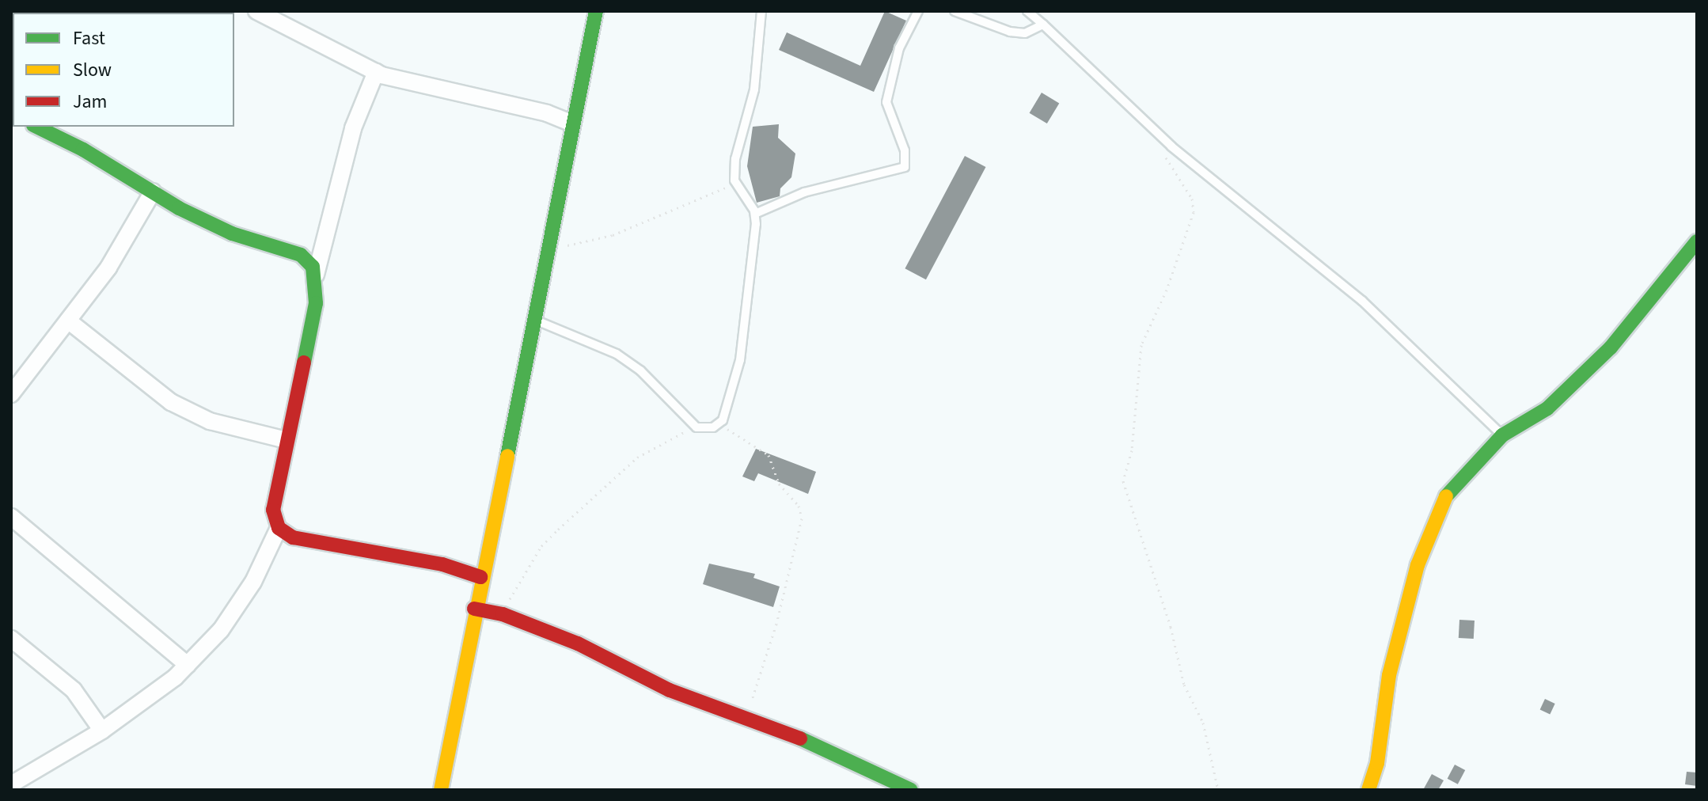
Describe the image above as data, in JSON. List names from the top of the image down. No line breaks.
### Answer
{"legend":["Fast","Slow","Jam"]}
